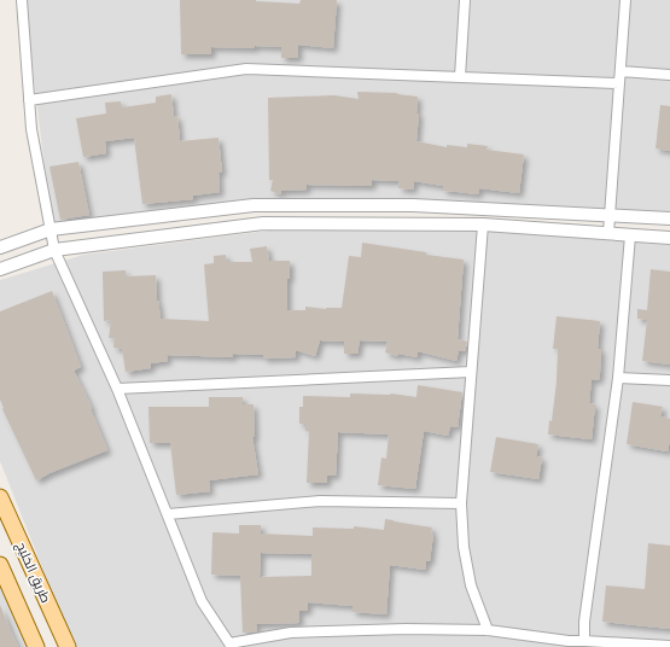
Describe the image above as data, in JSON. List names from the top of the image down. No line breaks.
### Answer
{"streets":{"main road":["طريق الخليج"]}}
